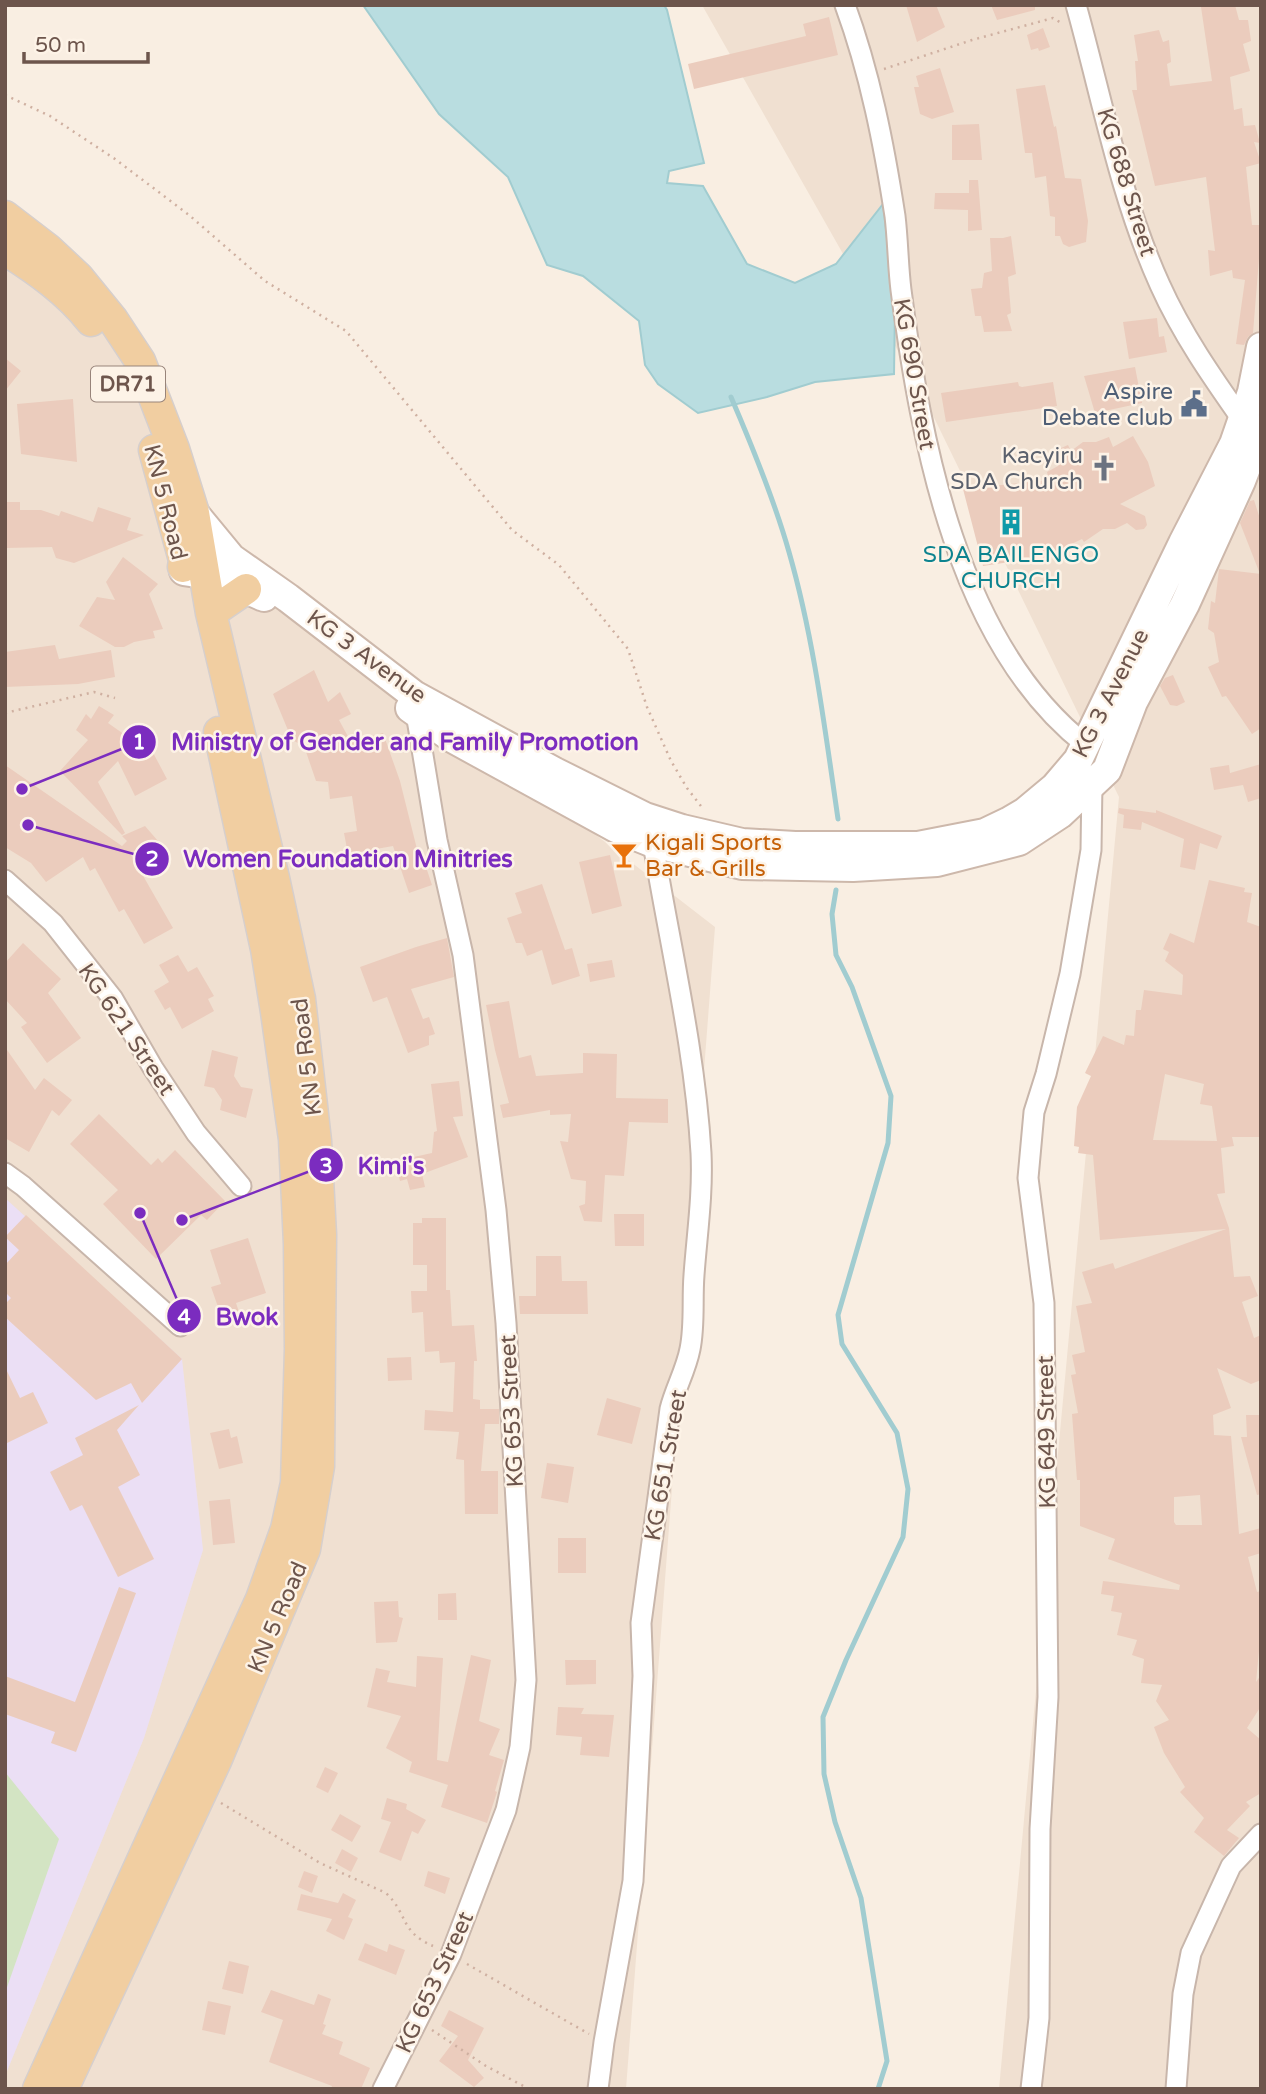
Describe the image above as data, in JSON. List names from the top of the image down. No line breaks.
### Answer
{"streets":{"main road":["DR71","KN 5 Road","KG 3 Avenue"],"street":["KG 688 Street","KG 690 Street","KG 621 Street","KG 653 Street","KG 649 Street","KG 651 Street"]},"crossings":[["KG 688 Street","KG 3 Avenue"],["KG 690 Street","KG 3 Avenue"],["KN 5 Road","KG 3 Avenue"],["KG 3 Avenue","KG 653 Street"],["KG 3 Avenue","KG 649 Street"],["KG 3 Avenue","KG 651 Street"]],"places":{"public building":["Aspire Debate club"],"church":["Kacyiru SDA Church"],"building":["SDA BAILENGO CHURCH"],"other":["Ministry of Gender and Family Promotion","Women Foundation Minitries","Bwok","Kimi's"],"bar":["Kigali Sports Bar & Grills"]},"scale_bar":"50 m"}
